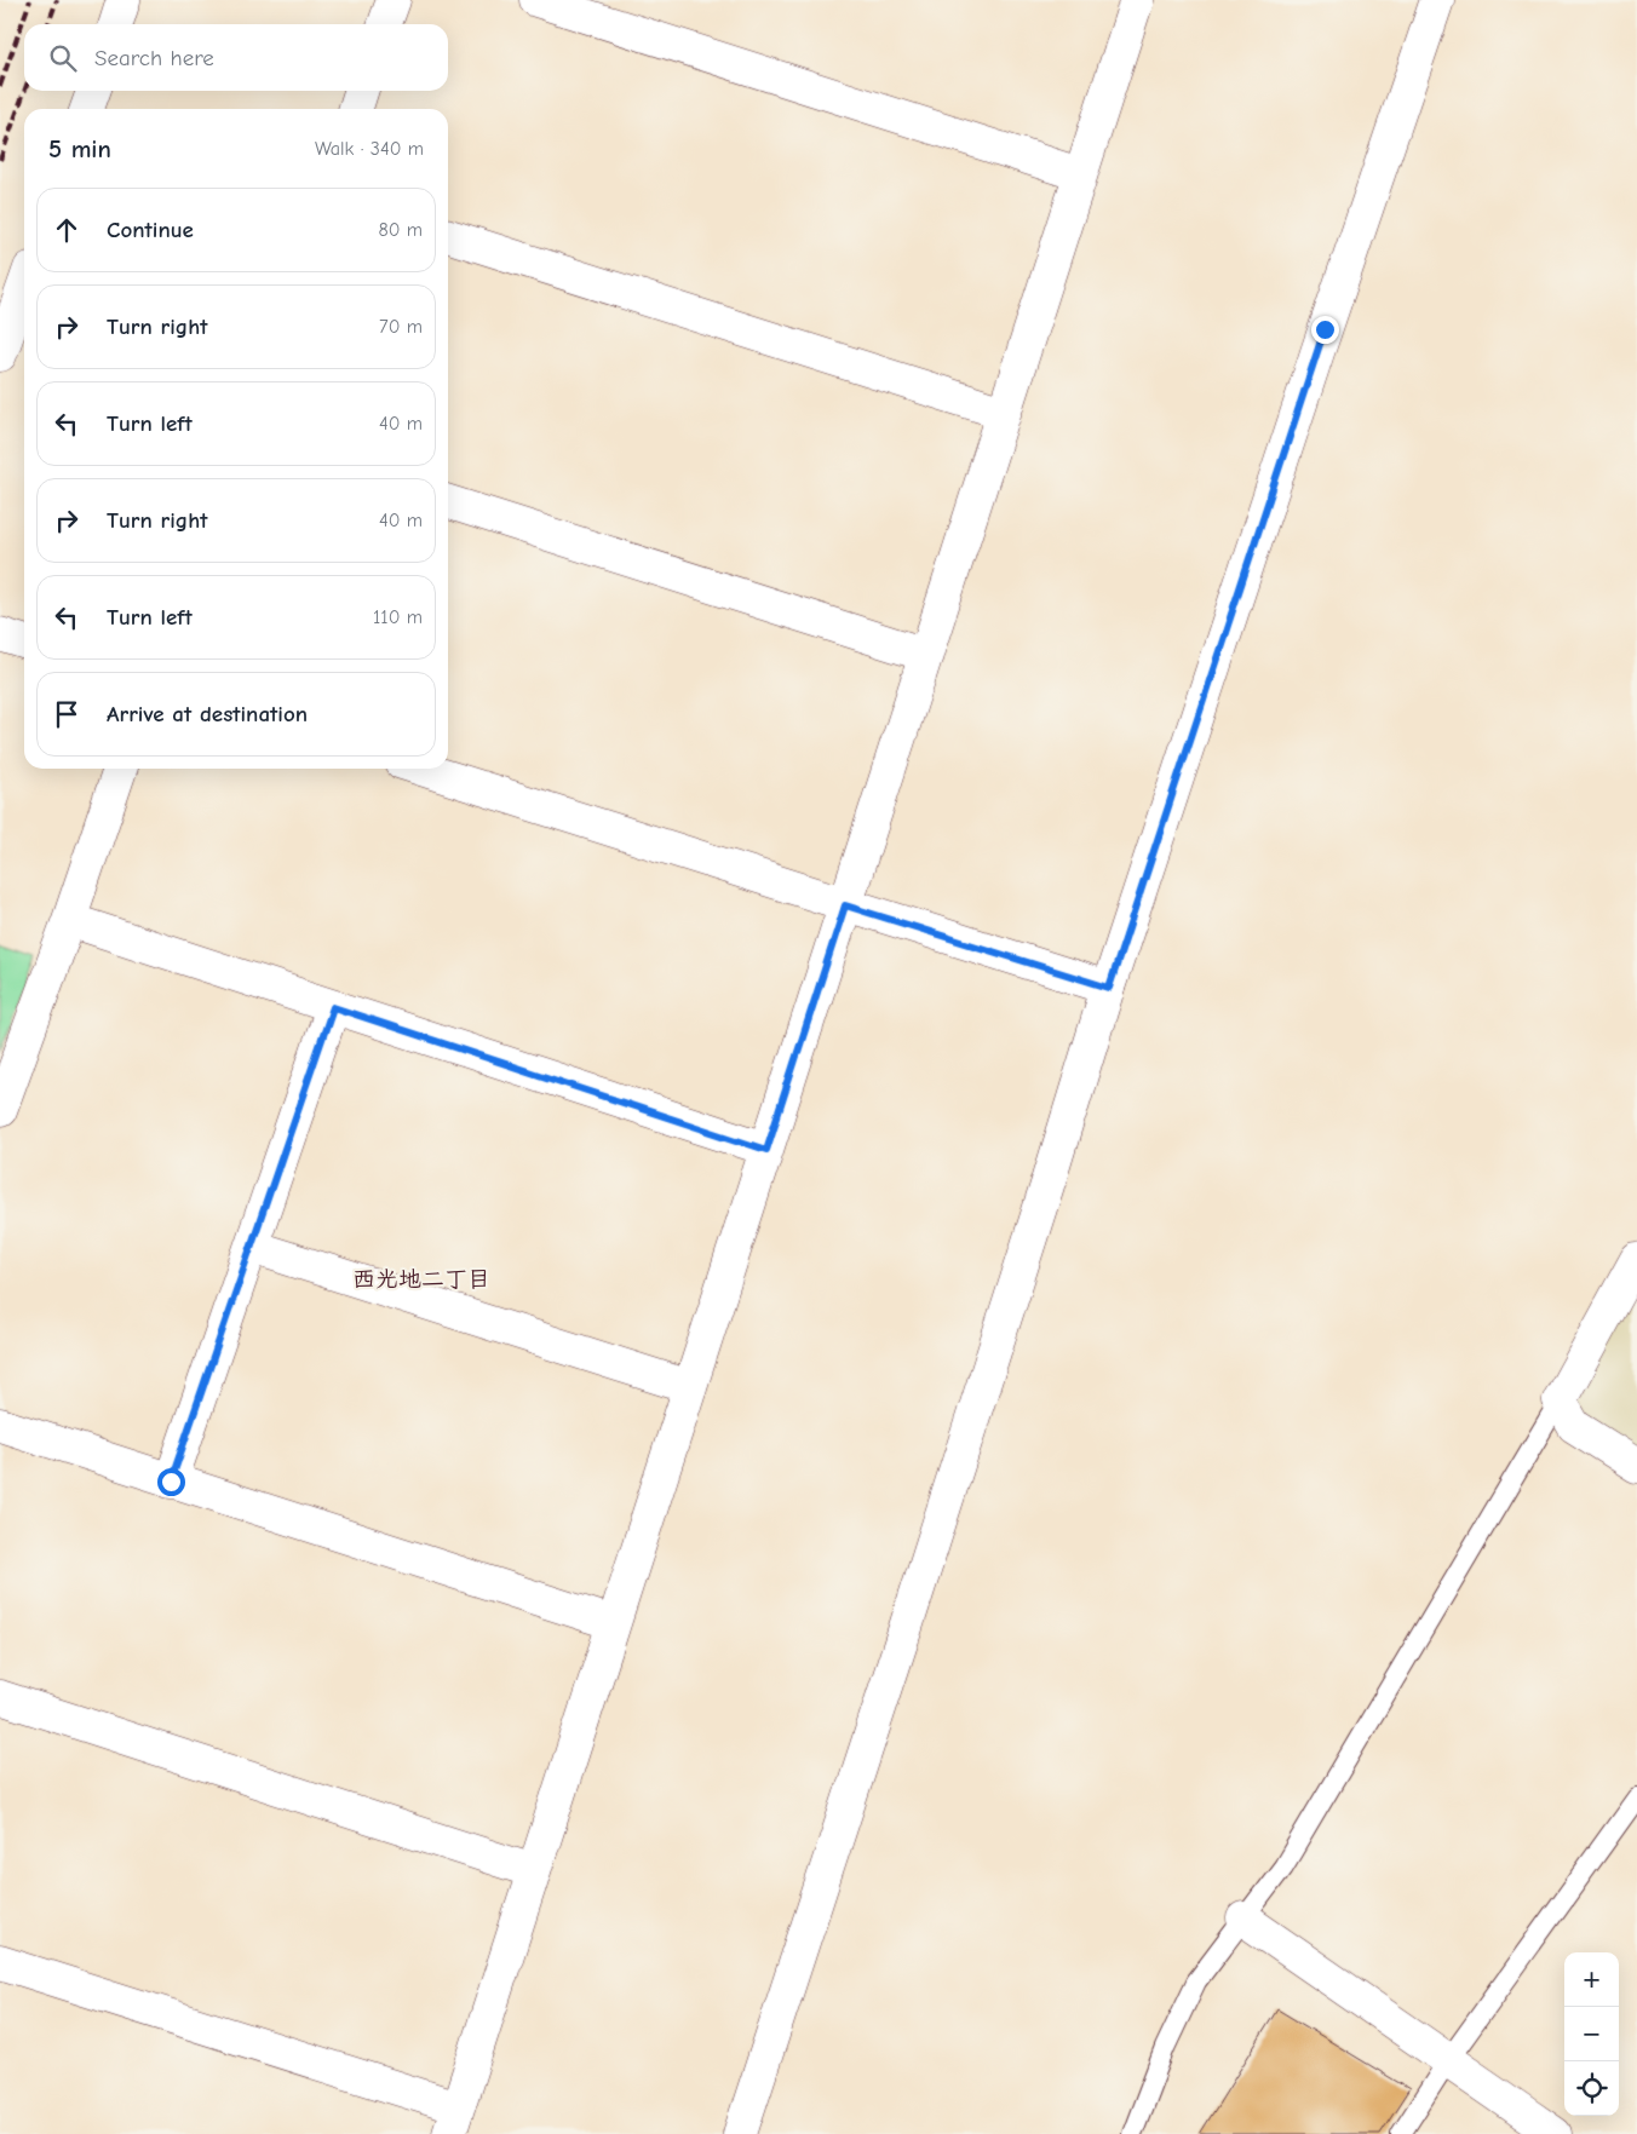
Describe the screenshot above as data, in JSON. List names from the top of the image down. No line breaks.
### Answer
{"districts":["西光地二丁目"],"page":{"search":"Search here","heading":["5 min","Walk · 340 m"],"list":[["Continue","80 m"],["Turn right","70 m"],["Turn left","40 m"],["Turn right","40 m"],["Turn left","110 m"],"Arrive at destination"],"map_buttons":["+","−"]}}
